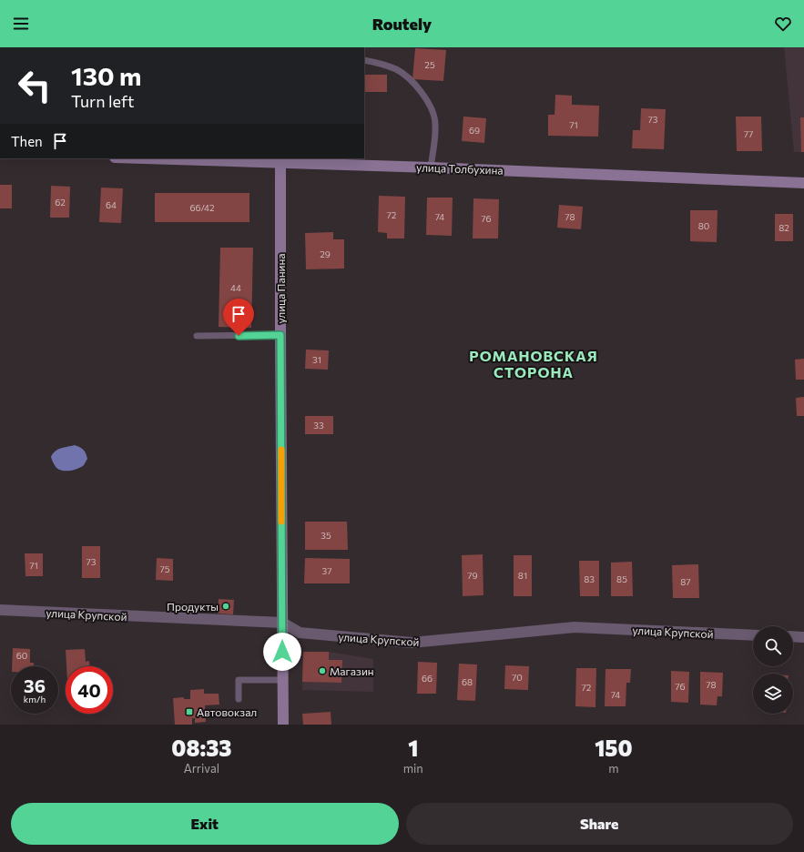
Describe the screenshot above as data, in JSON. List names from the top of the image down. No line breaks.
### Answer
{"streets":{"main road":["улица Толбухина","улица Панина"],"street":["улица Крупской"]},"crossings":[["улица Толбухина","улица Панина"],["улица Панина","улица Крупской"]],"districts":["РОМАНОВСКАЯ СТОРОНА"],"places":{"other":["Продукты","Магазин"],"transit":["Автовокзал"]},"house_numbers":["25","73","71","69","77","62","64","66/42","72","74","78","76","80","82","29","44","31","33","35","73","71","75","37","79","81","83","85","87","60","70","66","68","78","76","72","74"],"page":{"header":"Routely","turn":["130 m","Turn left"],"then":"Then","speed":"36 km/h","limit":"40","eta":["08:33","Arrival","1","min","150","m"],"buttons":["Exit","Share"]}}
